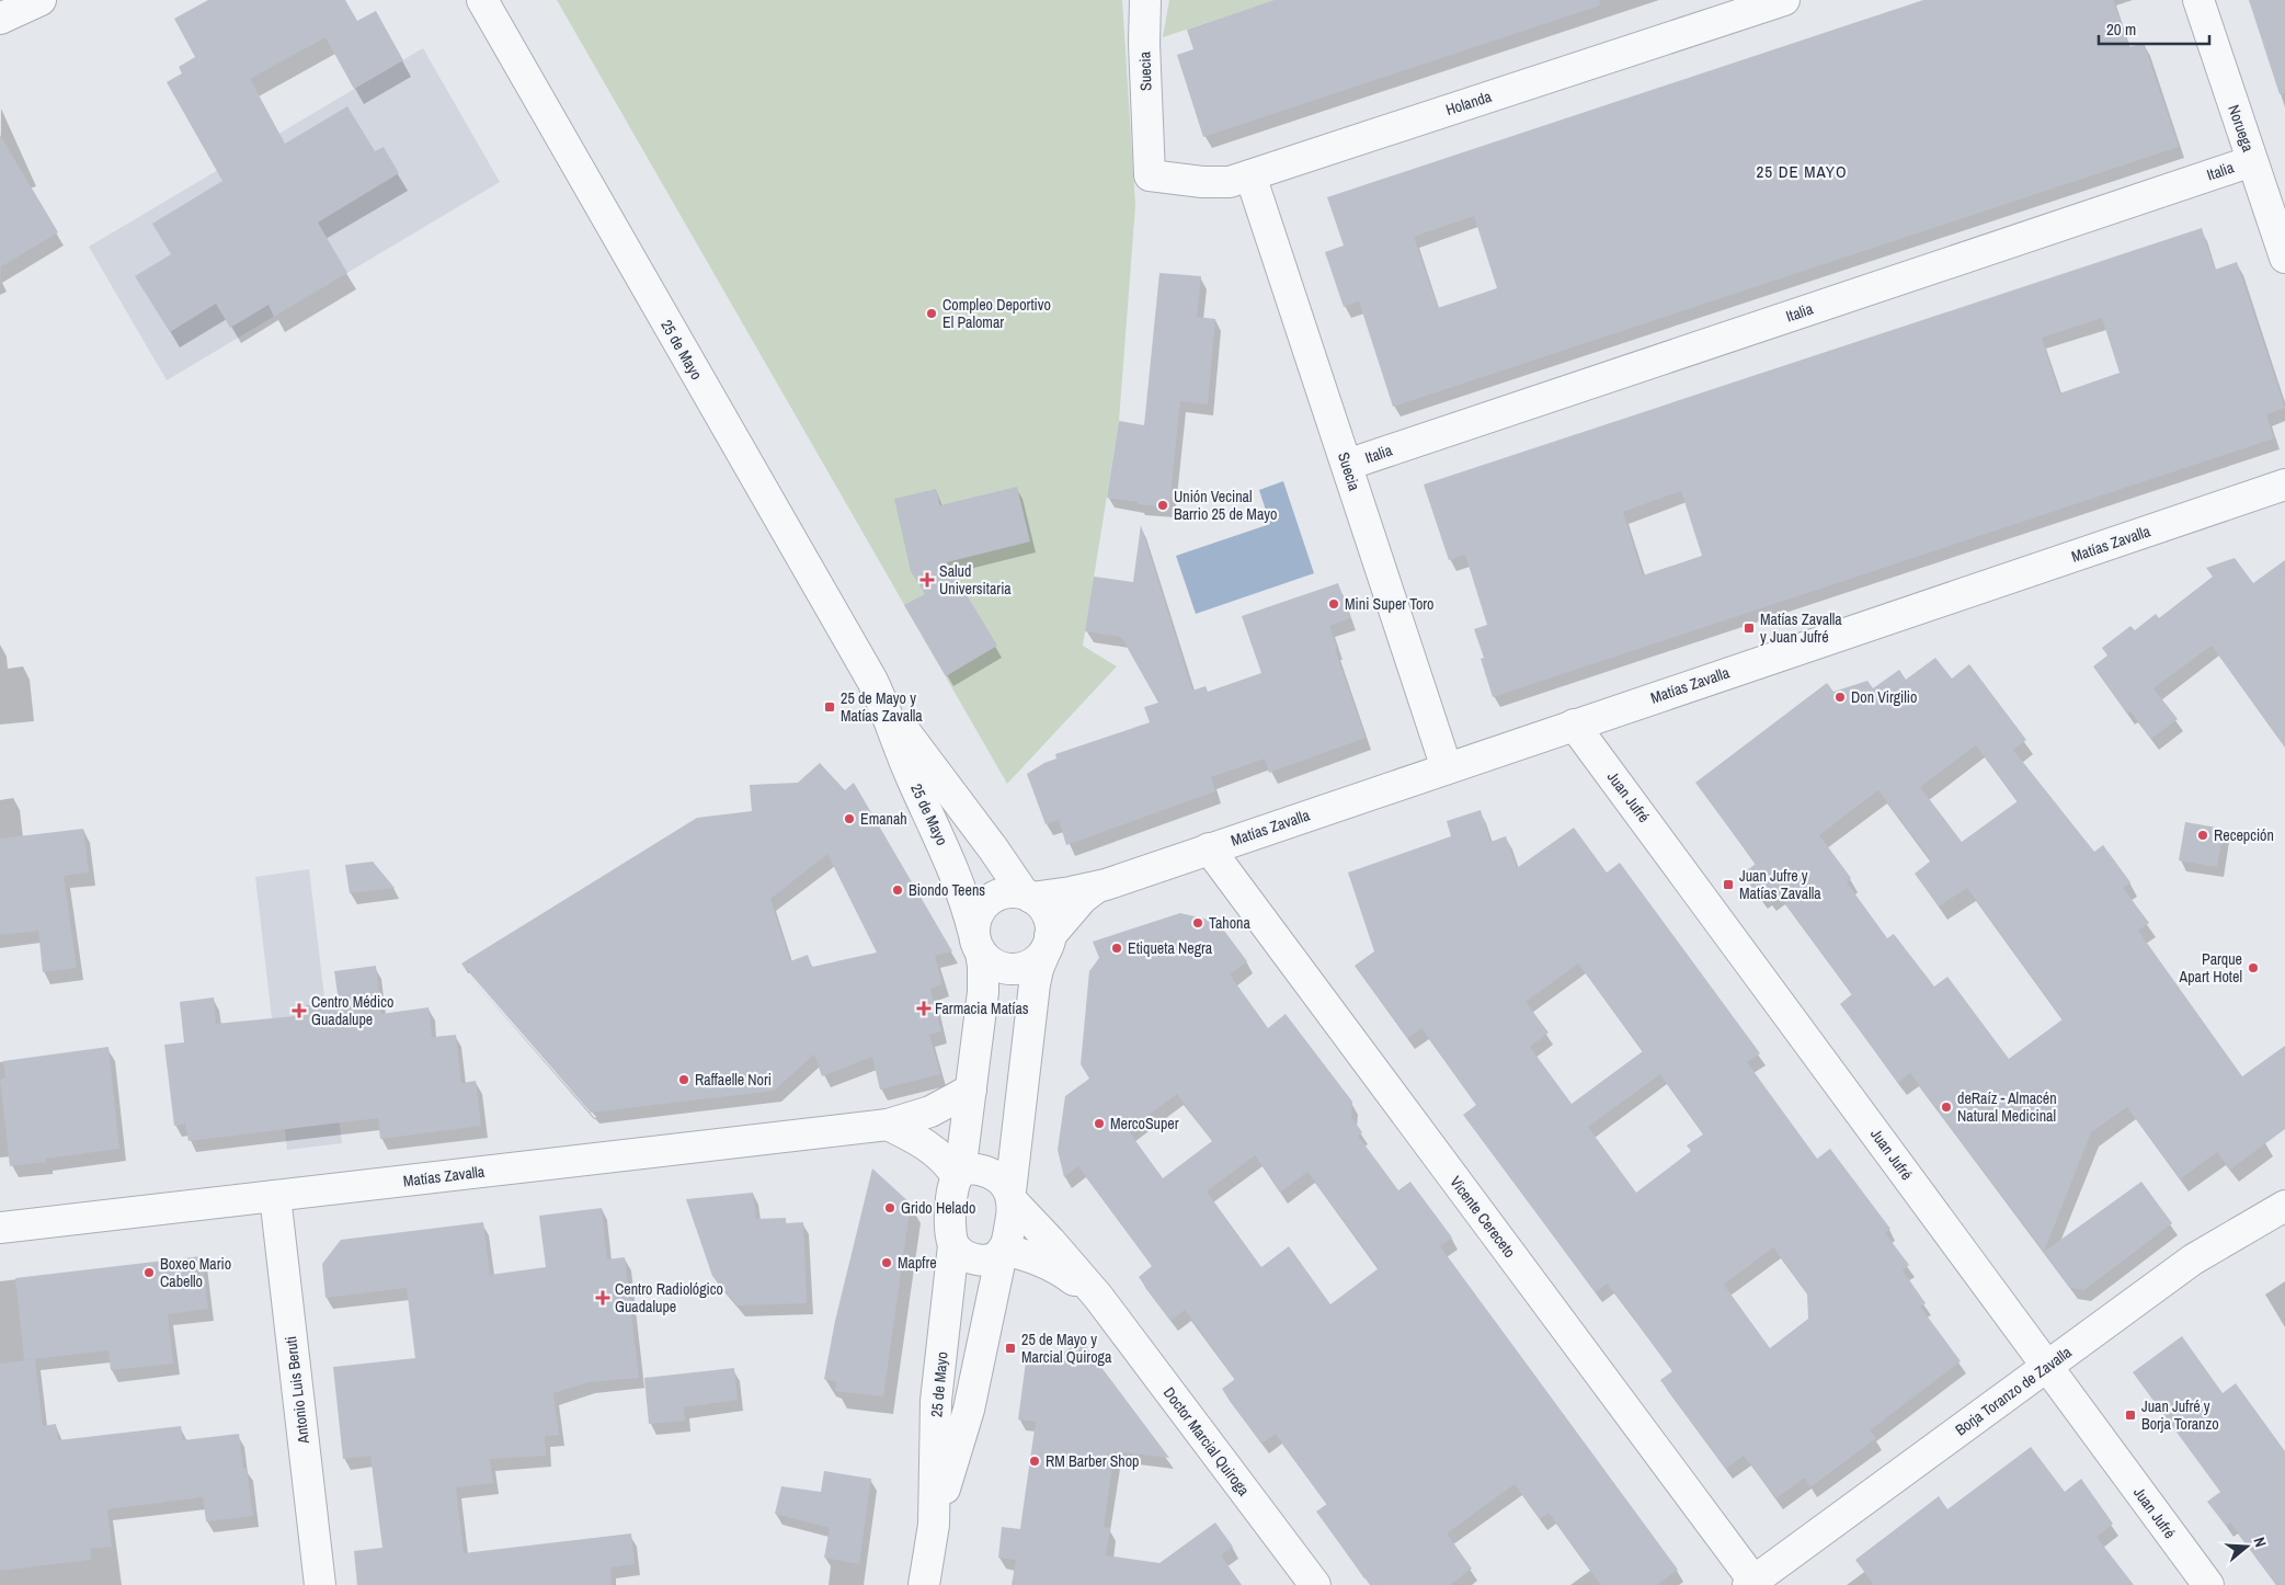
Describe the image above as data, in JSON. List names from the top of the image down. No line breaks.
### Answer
{"streets":{"street":["Suecia","Holanda","Noruega","Italia","25 de Mayo","Matías Zavalla","Juan Jufré","Vicente Cereceto","Antonio Luis Beruti","Borja Toranzo de Zavalla","Doctor Marcial Quiroga"]},"crossings":[["Suecia","Holanda"],["Suecia","Italia"],["Suecia","Matías Zavalla"],["Noruega","Italia"],["25 de Mayo","Matías Zavalla"],["25 de Mayo","Doctor Marcial Quiroga"],["Matías Zavalla","Juan Jufré"],["Matías Zavalla","Vicente Cereceto"],["Matías Zavalla","Antonio Luis Beruti"],["Juan Jufré","Borja Toranzo de Zavalla"],["Vicente Cereceto","Borja Toranzo de Zavalla"]],"districts":["25 DE MAYO"],"places":{"other":["Compleo Deportivo El Palomar","Unión Vecinal Barrio 25 de Mayo","Mini Super Toro","Don Virgilio","Emanah","Recepción","Biondo Teens","Tahona","Etiqueta Negra","Parque Apart Hotel","Raffaelle Nori","deRaíz - Almacén Natural Medicinal","MercoSuper","Grido Helado","Mapfre","Boxeo Mario Cabello","RM Barber Shop"],"health":["Salud Universitaria","Farmacia Matías","Centro Médico Guadalupe","Centro Radiológico Guadalupe"],"transit":["Matías Zavalla y Juan Jufré","25 de Mayo y Matías Zavalla","Juan Jufre y Matías Zavalla","25 de Mayo y Marcial Quiroga","Juan Jufré y Borja Toranzo"]},"scale_bar":"20 m","north":"right"}
